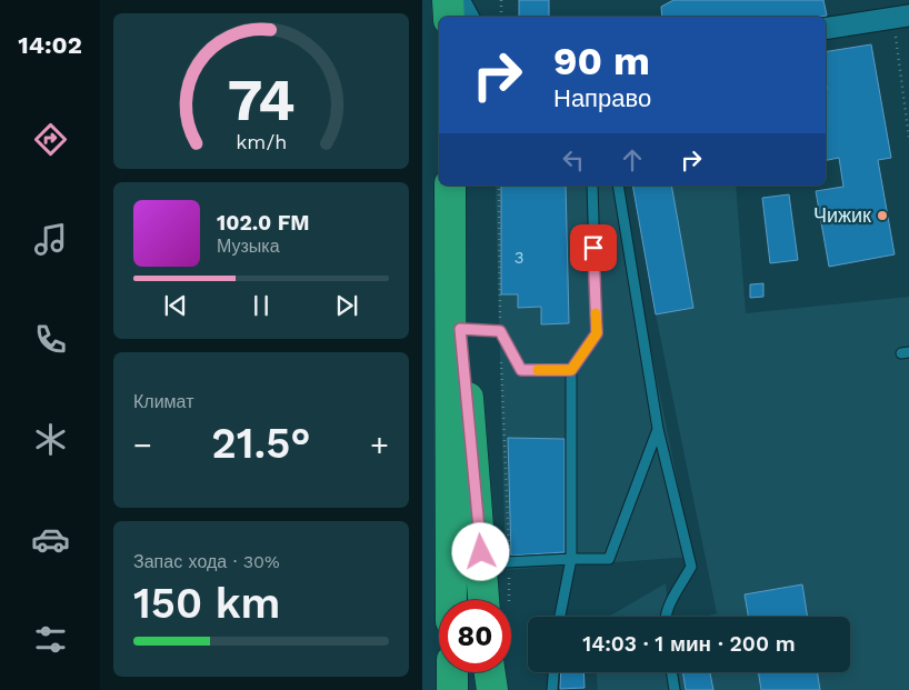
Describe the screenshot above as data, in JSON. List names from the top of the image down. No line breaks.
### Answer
{"places":["Чижик"],"house_numbers":["3"],"page":{"tabs":"14:02","turn":["90 m","Направо"],"song":["102.0 FM","Музыка"],"tile":["Климат",["Запас хода · 30%","150 km"]],"heat":["−","21.5°","+"],"limit":"80","trip":"14:03 · 1 мин · 200 m","gauge":["74","km/h"]}}
